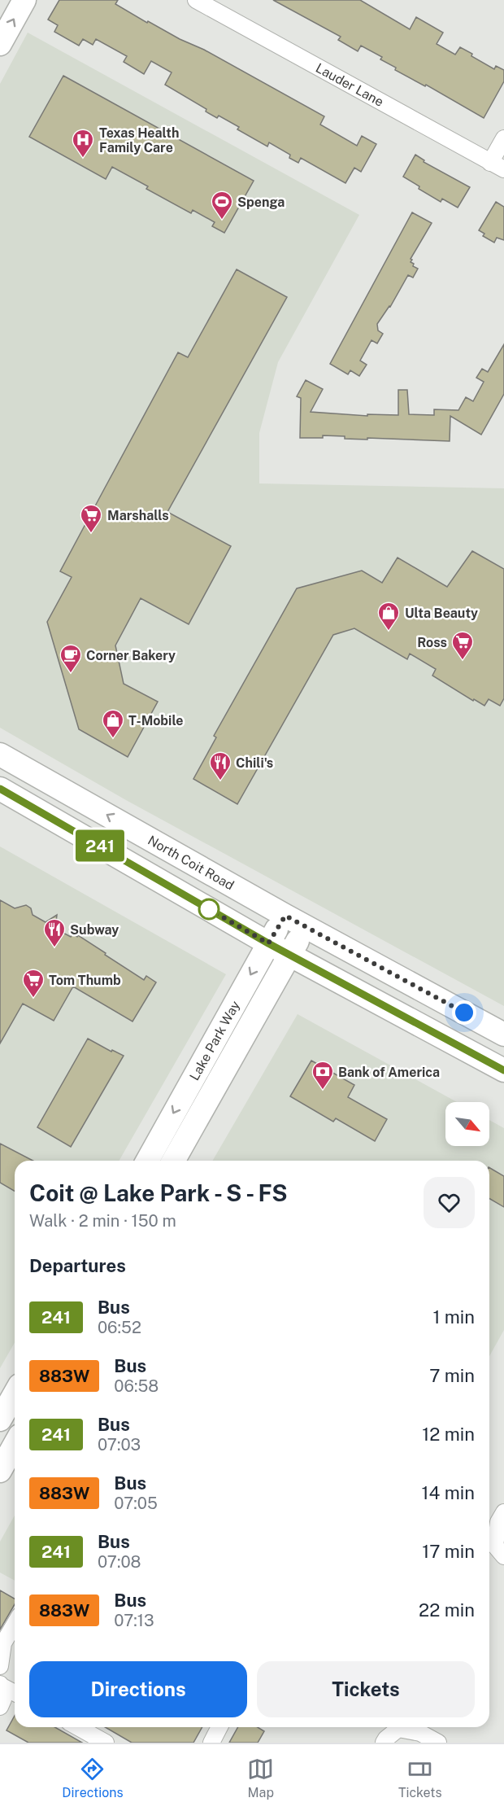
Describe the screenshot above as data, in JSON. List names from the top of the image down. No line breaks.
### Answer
{"streets":{"main road":["North Coit Road","Lake Park Way"],"street":["Lauder Lane"]},"crossings":[["North Coit Road","Lake Park Way"]],"places":{"hospital":["Texas Health Family Care"],"sports":["Spenga"],"supermarket":["Marshalls","Ross","Tom Thumb"],"shop":["Ulta Beauty","T-Mobile"],"cafe":["Corner Bakery"],"restaurant":["Chili's","Subway"],"bank":["Bank of America"]},"lines":["bus line 241"],"north":"bottom right","page":{"on_map":"241","heading":[["Coit @ Lake Park - S - FS","Walk · 2 min · 150 m"],"Departures"],"list":[{"mark":"241","name":"Bus","note":"06:52","value":"1 min"},{"mark":"883W","name":"Bus","note":"06:58","value":"7 min"},{"mark":"241","name":"Bus","note":"07:03","value":"12 min"},{"mark":"883W","name":"Bus","note":"07:05","value":"14 min"},{"mark":"241","name":"Bus","note":"07:08","value":"17 min"},{"mark":"883W","name":"Bus","note":"07:13","value":"22 min"}],"buttons":["Directions","Tickets"],"tabs":["Directions","Map","Tickets"]}}
